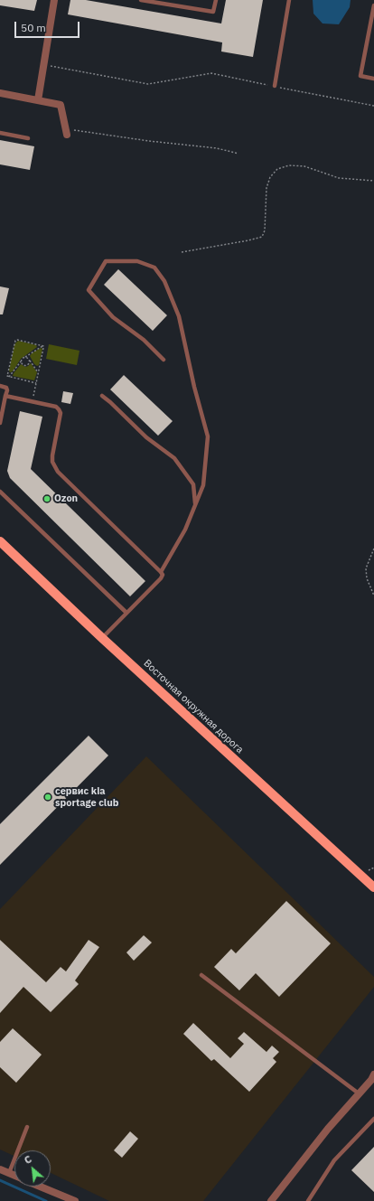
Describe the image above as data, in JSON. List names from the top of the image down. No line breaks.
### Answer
{"streets":{"main road":["Восточная окружная дорога"]},"places":["Ozon","сервис kia sportage club"],"scale_bar":"50 m","north":"top left"}
